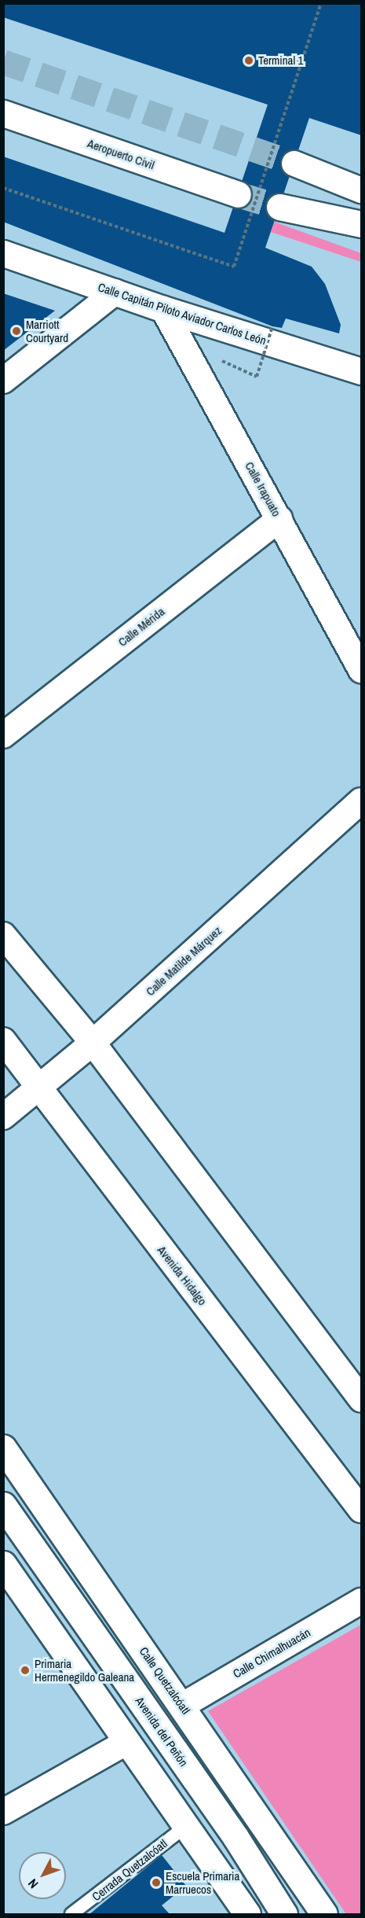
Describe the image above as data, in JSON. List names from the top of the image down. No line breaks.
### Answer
{"streets":{"street":["Aeropuerto Civil","Calle Capitán Piloto Aviador Carlos León","Calle Irapuato","Calle Mérida","Calle Matilde Márquez","Avenida Hidalgo","Calle Chimalhuacán","Calle Quetzalcóatl","Avenida del Peñón"],"lane":["Cerrada Quetzalcóatl"]},"crossings":[["Calle Capitán Piloto Aviador Carlos León","Calle Irapuato"],["Calle Irapuato","Calle Mérida"],["Calle Matilde Márquez","Avenida Hidalgo"],["Calle Chimalhuacán","Calle Quetzalcóatl"]],"places":["Terminal 1","Marriott Courtyard","Primaria Hermenegildo Galeana","Escuela Primaria Marruecos"],"north":"bottom left"}
